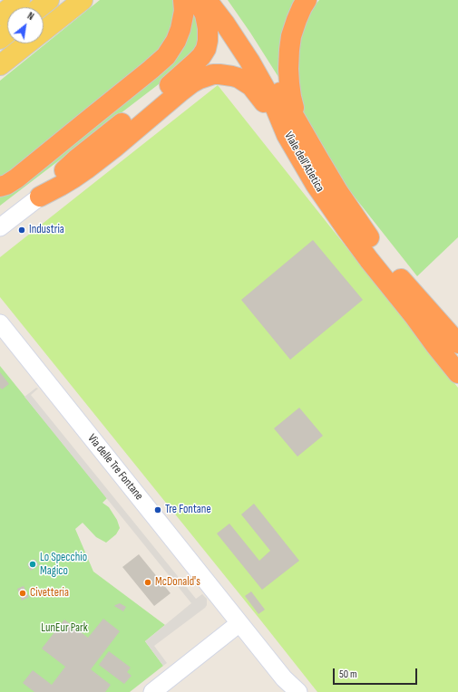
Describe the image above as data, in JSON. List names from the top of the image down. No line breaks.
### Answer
{"streets":{"highway":["Viale dell'Atletica"],"main road":["Via delle Tre Fontane"]},"parks":["LunEur Park"],"places":["Industria","Tre Fontane","Lo Specchio Magico","McDonald's","Civetteria"],"scale_bar":"50 m","north":"top right"}
